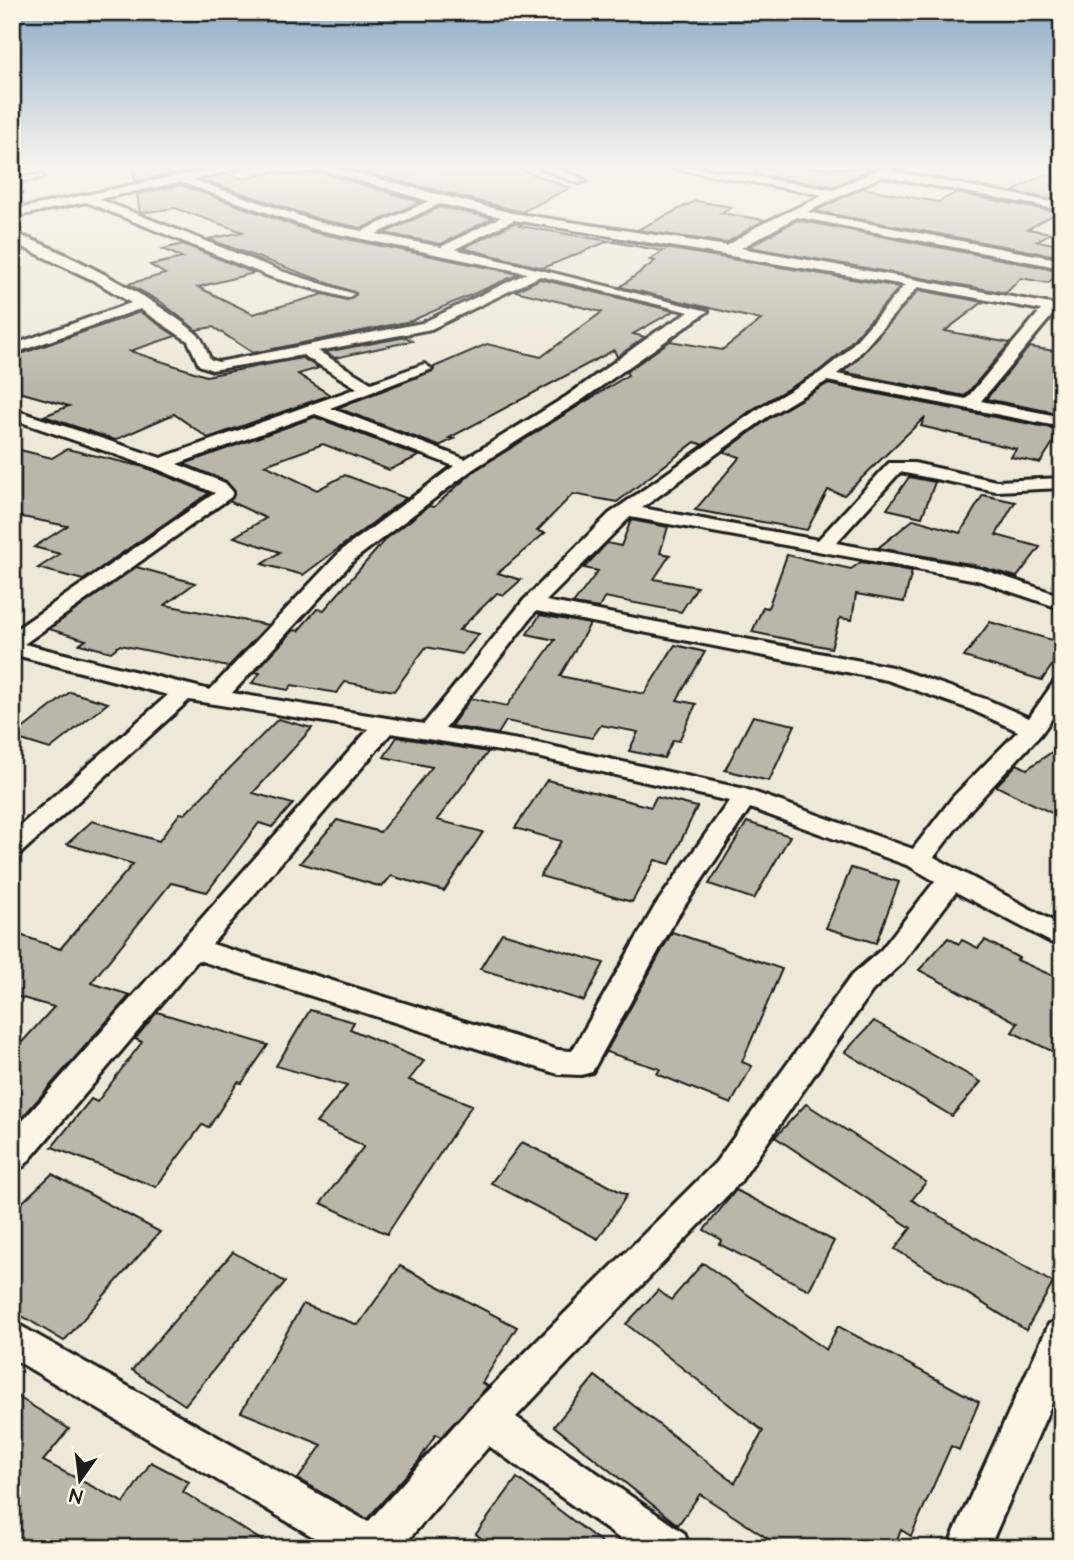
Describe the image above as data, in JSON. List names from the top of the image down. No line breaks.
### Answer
{"north":"bottom"}
